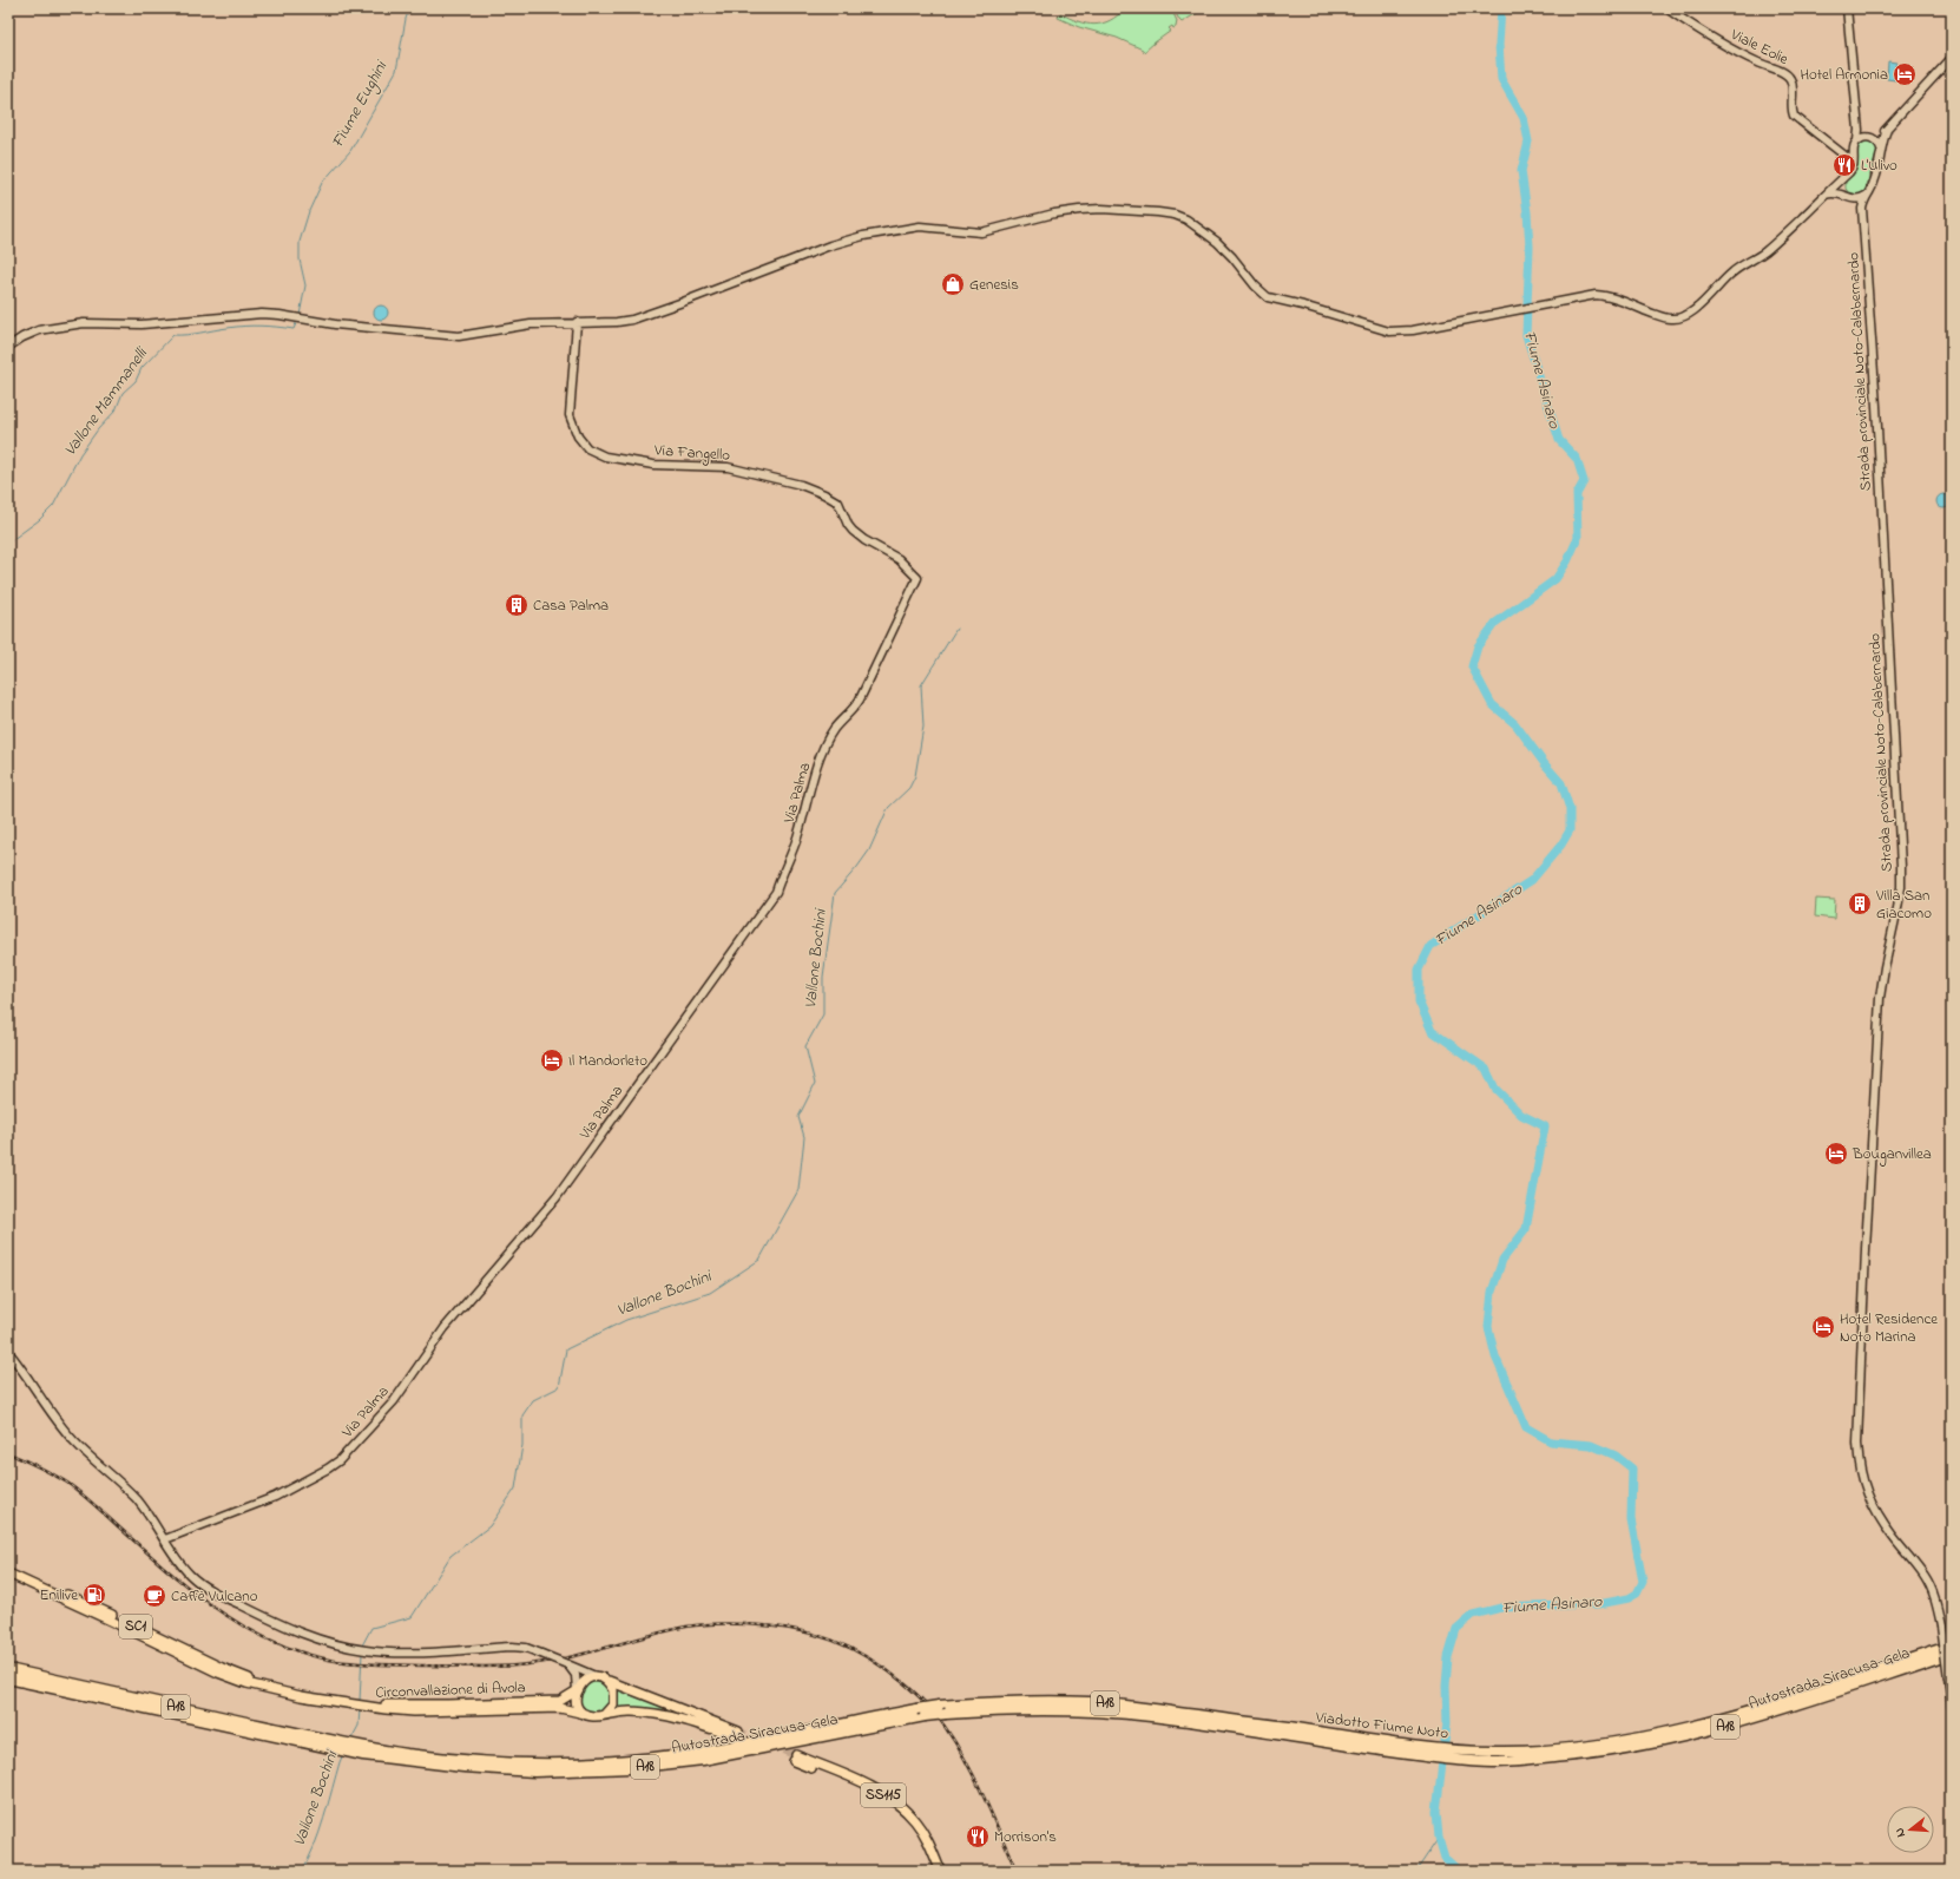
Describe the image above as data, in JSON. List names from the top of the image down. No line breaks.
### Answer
{"streets":{"highway":["Autostrada Siracusa-Gela","A18","Viadotto Fiume Noto"],"main road":["SC1","Circonvallazione di Avola","SS115"],"street":["Viale Eolie","Strada provinciale Noto-Calabernardo","Via Fangello","Via Palma"]},"crossings":[["Via Fangello","Via Palma"],["Autostrada Siracusa-Gela","A18"],["Autostrada Siracusa-Gela","Viadotto Fiume Noto"]],"water":["Fiume Eughini","Fiume Asinaro","Vallone Mammanelli","Vallone Bochini"],"places":{"hotel":["Hotel Armonia","Il Mandorleto","Bouganvillea","Hotel Residence Noto Marina"],"restaurant":["L'Ulivo","Morrison's"],"shop":["Genesis"],"building":["Casa Palma","Villa San Giacomo"],"fuel station":["Enilive"],"cafe":["Caffè Vulcano"]},"north":"left"}
